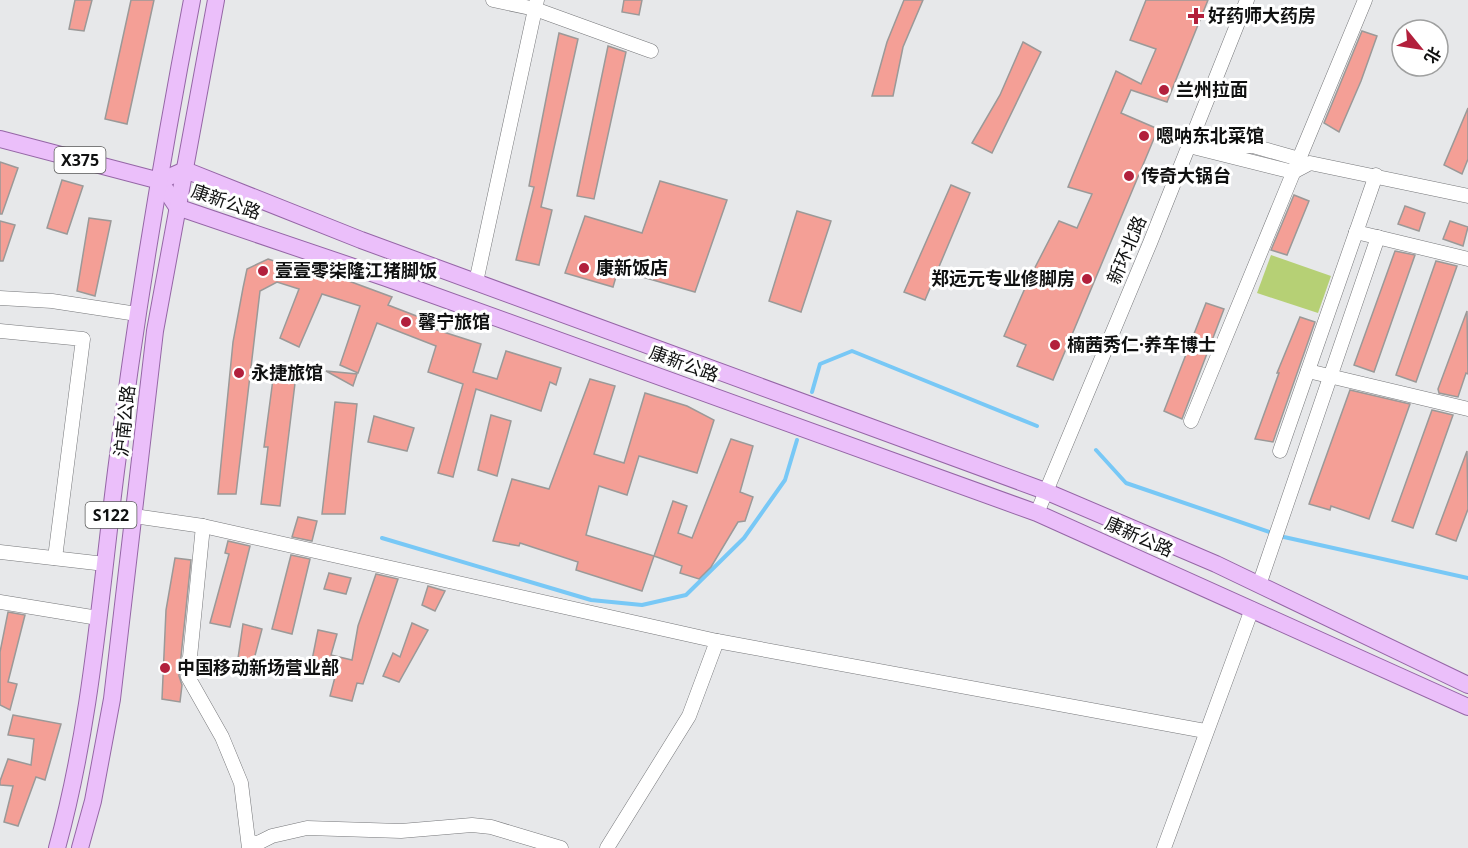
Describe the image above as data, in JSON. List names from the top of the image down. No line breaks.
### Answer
{"streets":{"main road":["X375","康新公路","沪南公路","S122"],"street":["新环北路"]},"crossings":[["X375","康新公路"],["X375","沪南公路"],["康新公路","新环北路"],["康新公路","沪南公路"]],"places":{"health":["好药师大药房"],"other":["兰州拉面","嗯呐东北菜馆","传奇大锅台","康新饭店","壹壹零柒隆江猪脚饭","郑远元专业修脚房","馨宁旅馆","楠茜秀仁·养车博士","永捷旅馆","中国移动新场营业部"]},"north":"bottom right"}
